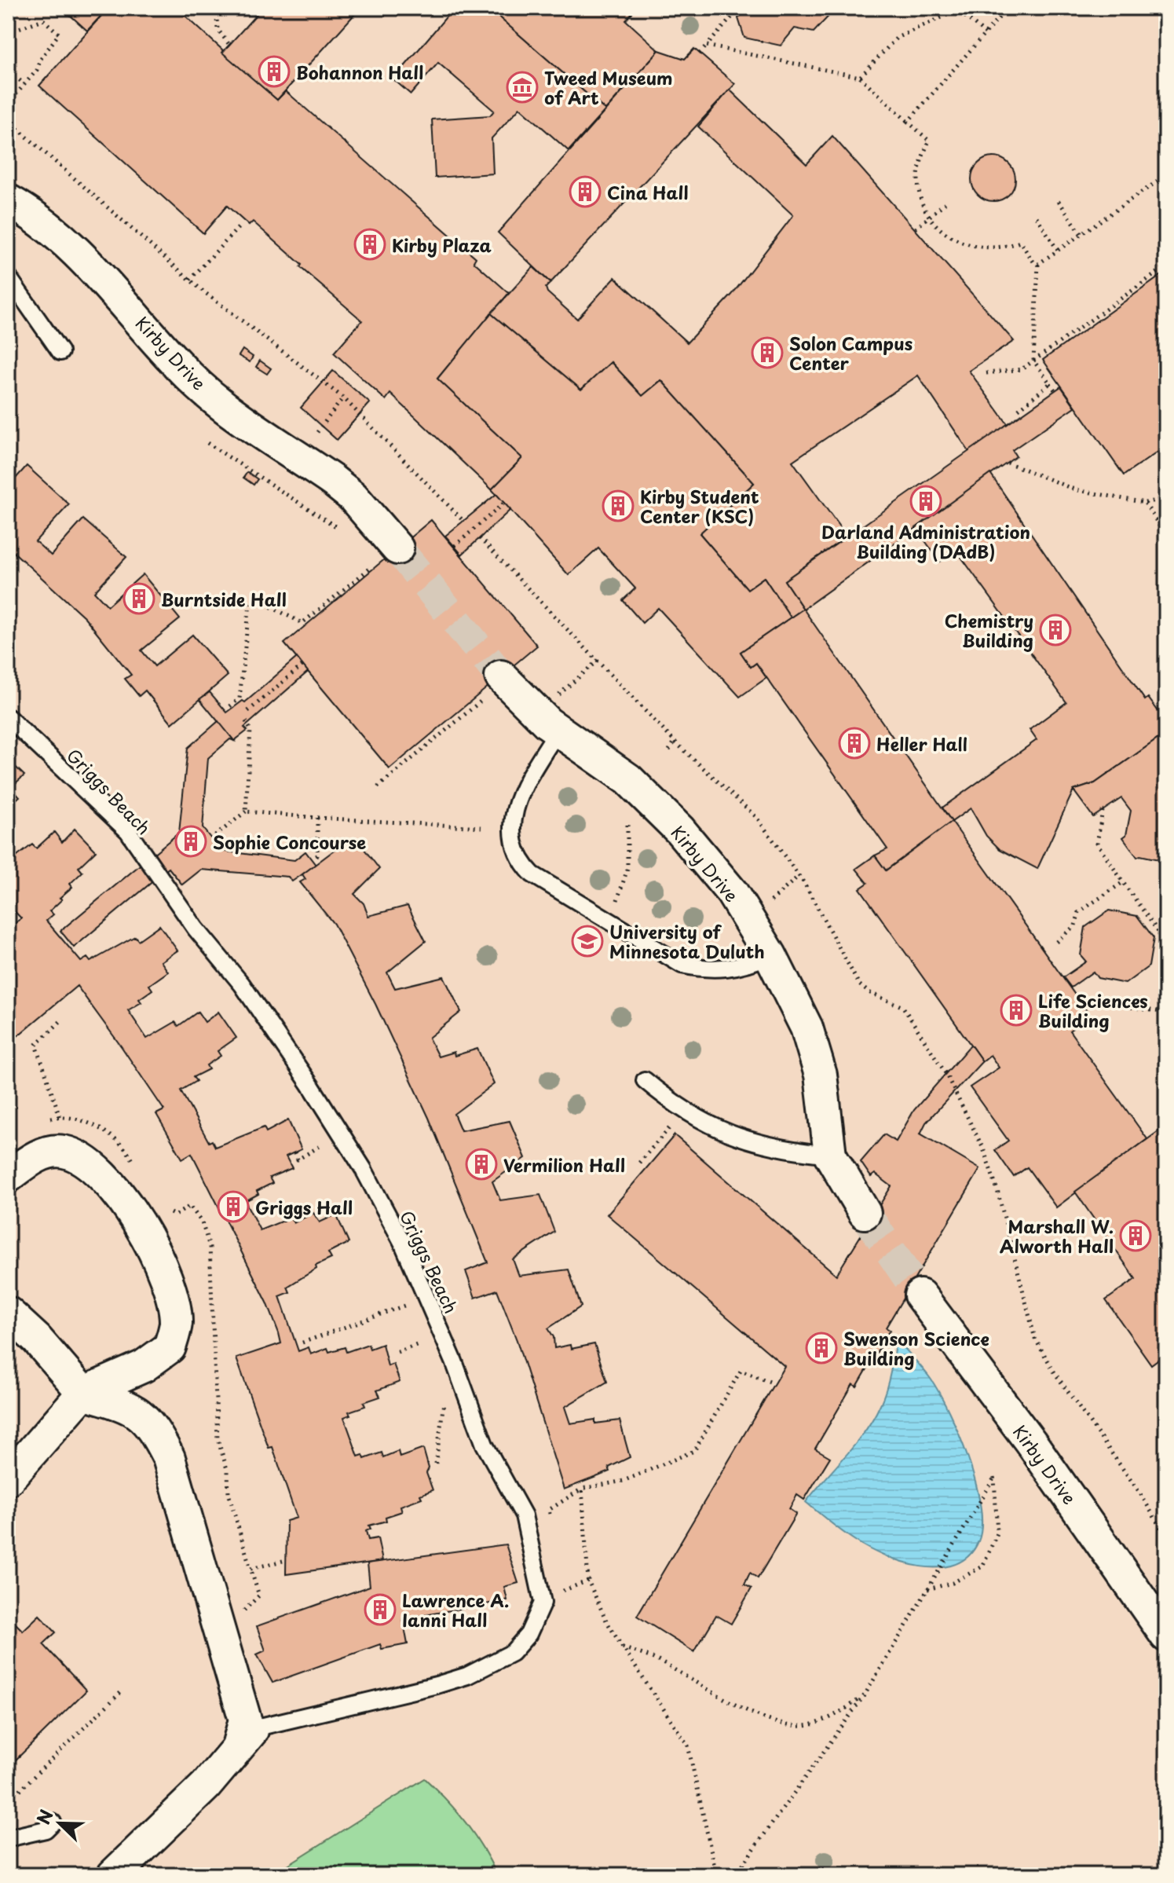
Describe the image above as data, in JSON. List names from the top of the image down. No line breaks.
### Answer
{"streets":{"street":["Kirby Drive"],"lane":["Griggs Beach"]},"places":{"building":["Bohannon Hall","Cina Hall","Kirby Plaza","Solon Campus Center","Darland Administration Building (DAdB)","Kirby Student Center (KSC)","Burntside Hall","Chemistry Building","Heller Hall","Sophie Concourse","Life Sciences Building","Vermilion Hall","Griggs Hall","Marshall W. Alworth Hall","Swenson Science Building","Lawrence A. Ianni Hall"],"museum":["Tweed Museum of Art"],"school or university":["University of Minnesota Duluth"]},"north":"top left"}
